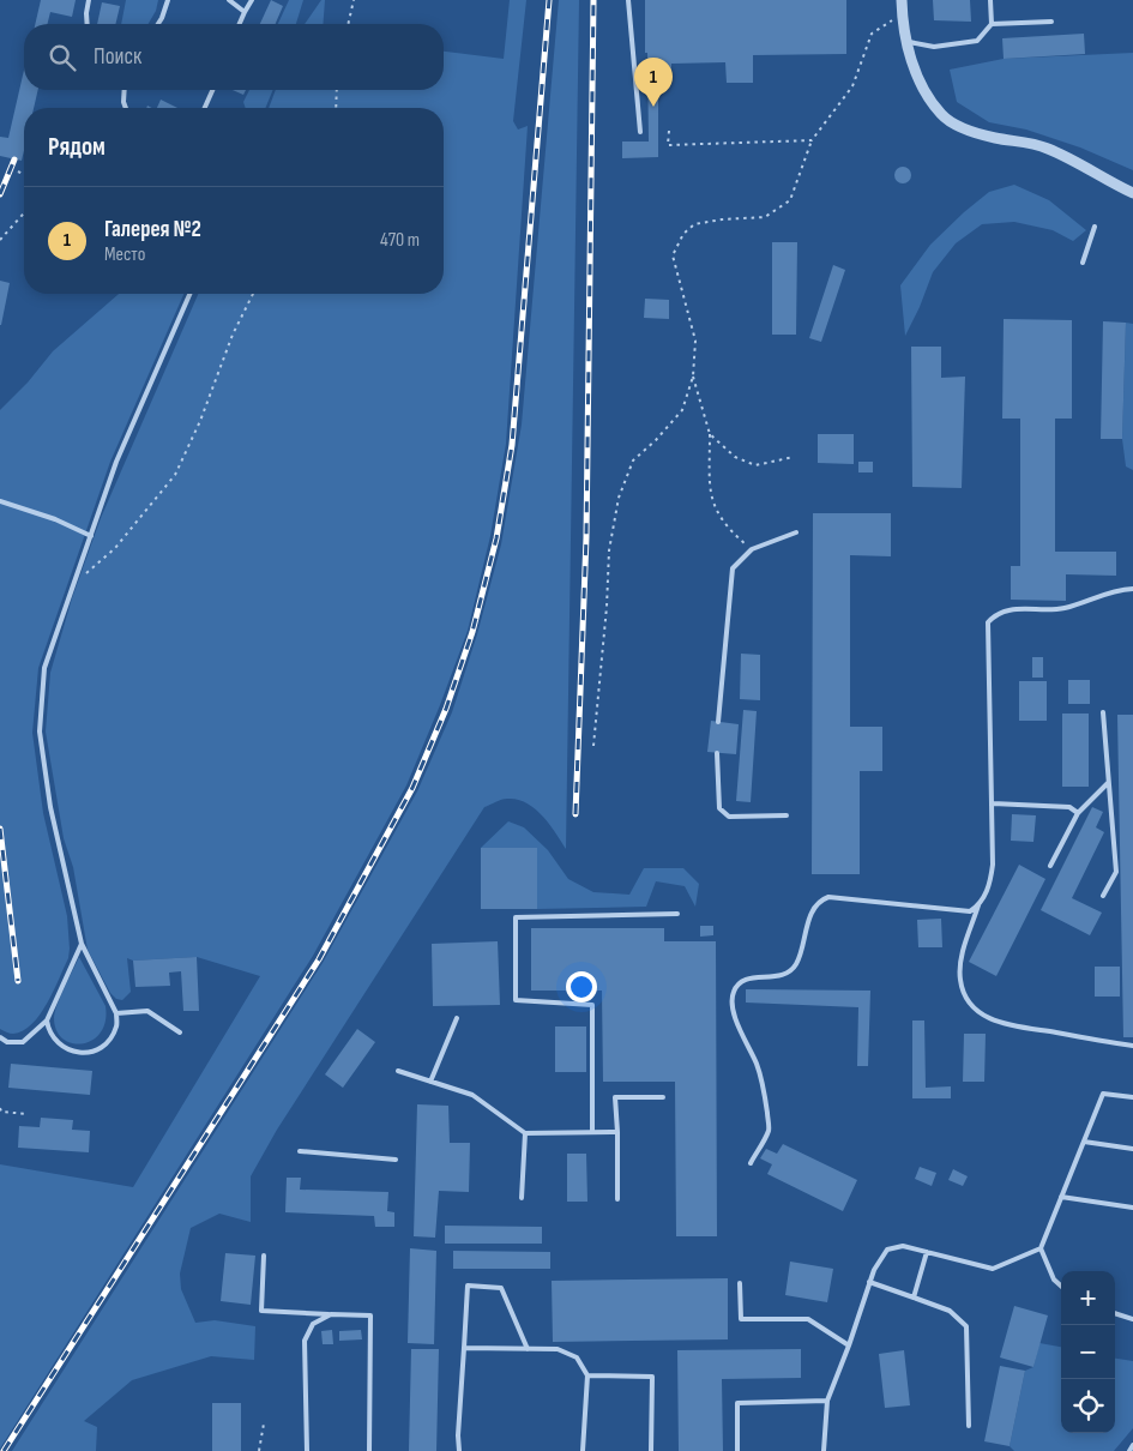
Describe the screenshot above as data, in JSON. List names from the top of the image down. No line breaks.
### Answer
{"page":{"search":"Поиск","pins":"1","heading":"Рядом","list":[{"mark":"1","name":"Галерея №2","note":"Место","value":"470 m"}],"map_buttons":["+","−"]}}
